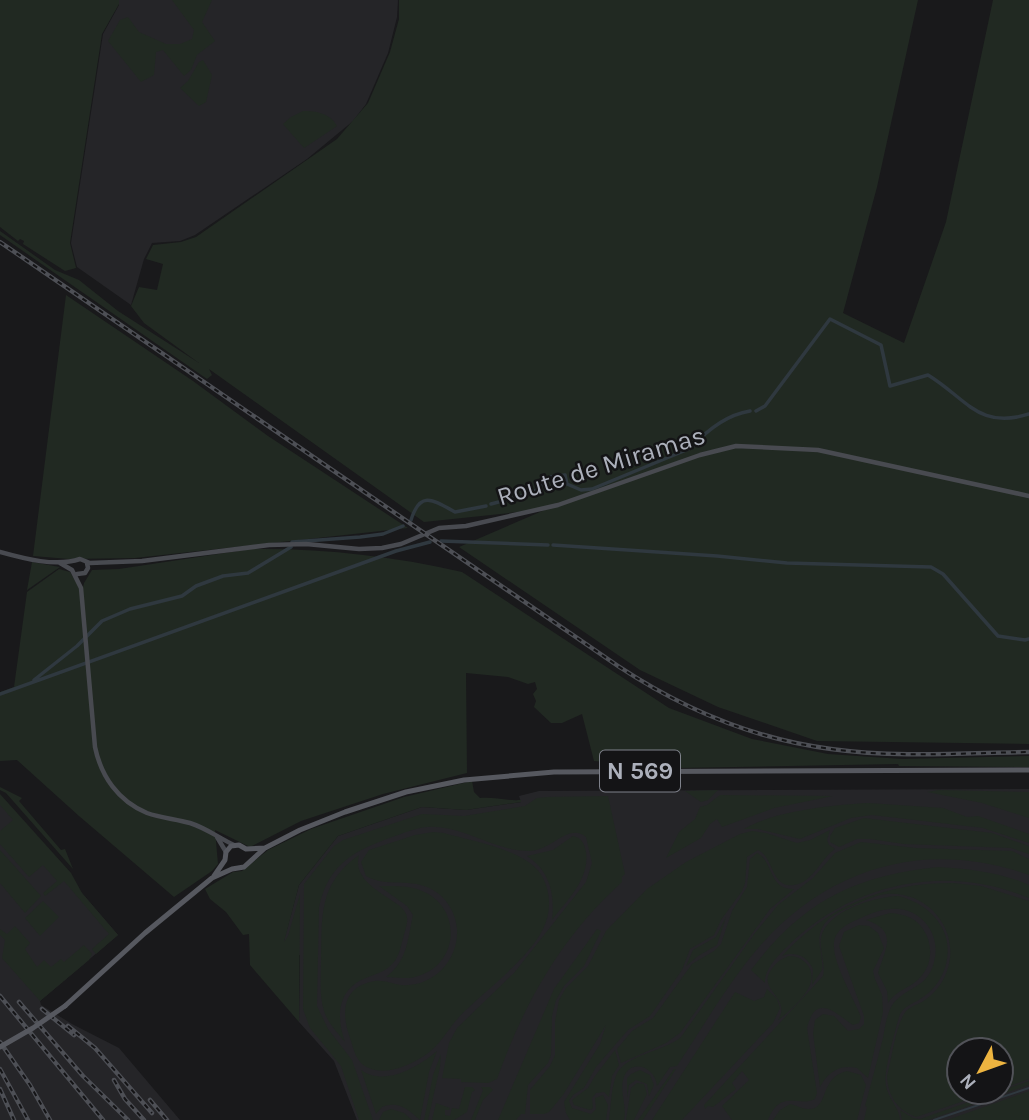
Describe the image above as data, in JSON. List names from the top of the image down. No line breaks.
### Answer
{"streets":{"main road":["Route de Miramas","N 569"]},"north":"bottom left"}
